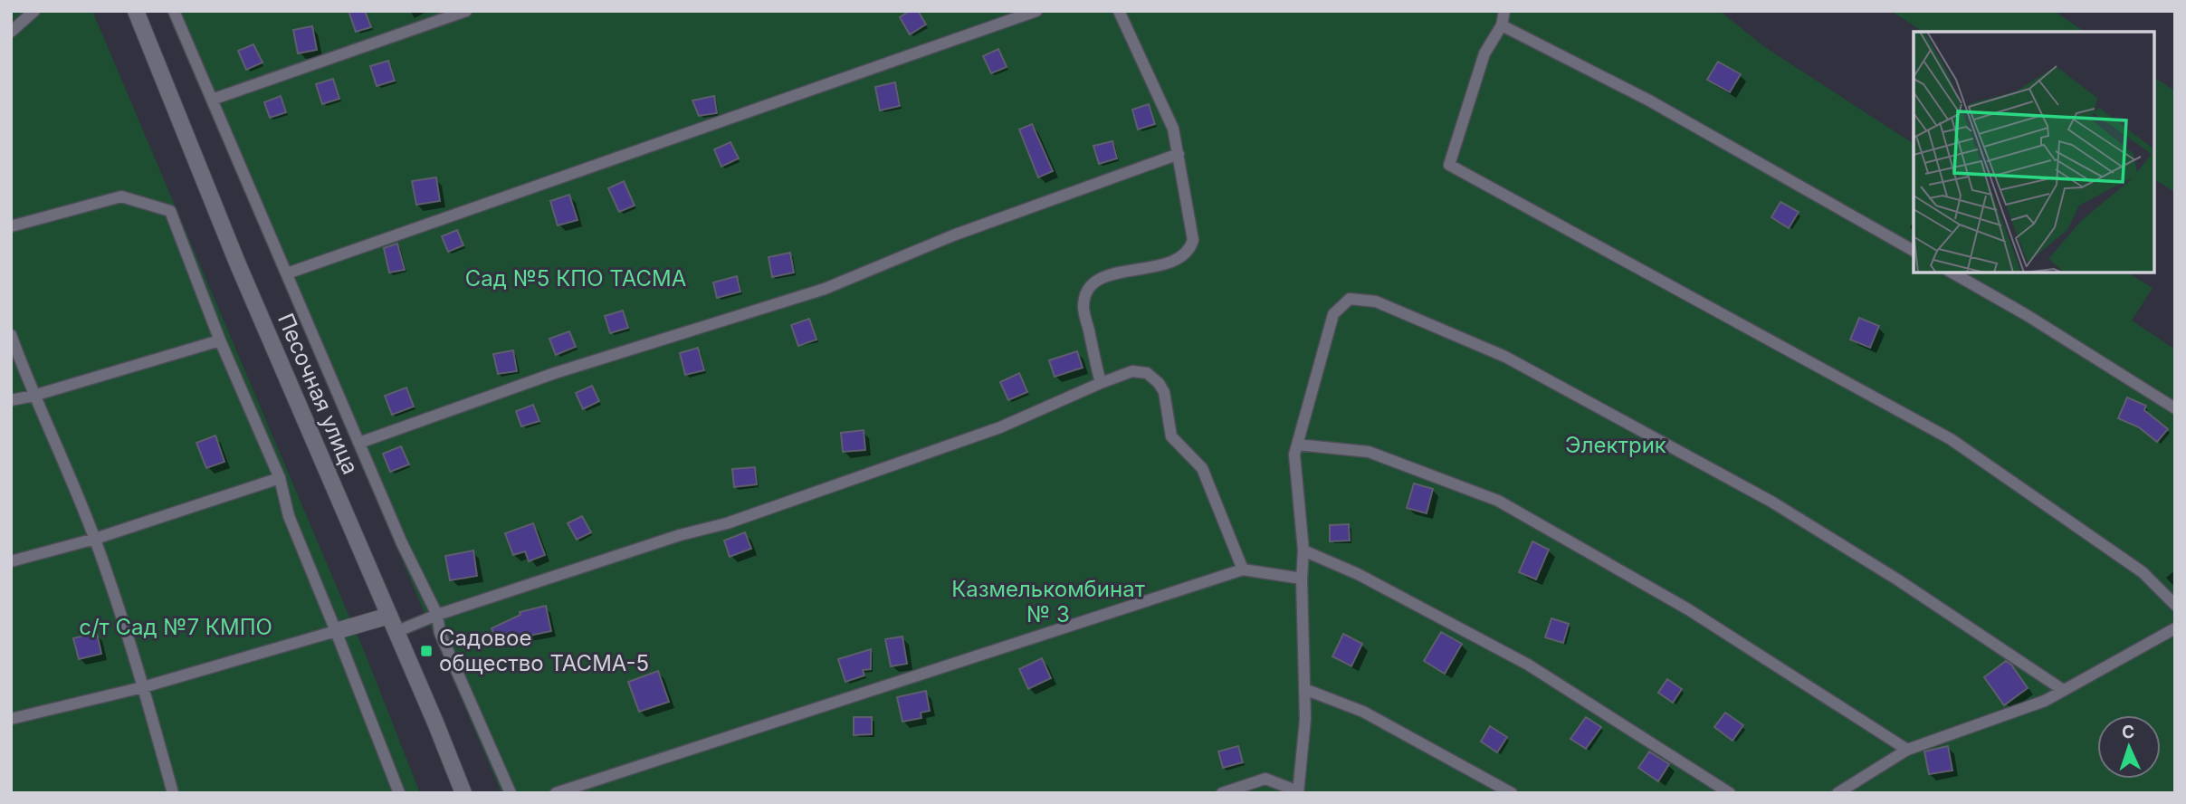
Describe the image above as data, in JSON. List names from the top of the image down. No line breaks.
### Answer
{"streets":{"main road":["Песочная улица"]},"parks":["Сад №5 КПО ТАСМА","Электрик","Казмелькомбинат № 3","с/т Сад №7 КМПО"],"places":{"transit":["Садовое общество ТАСМА-5"]},"north":"top"}
